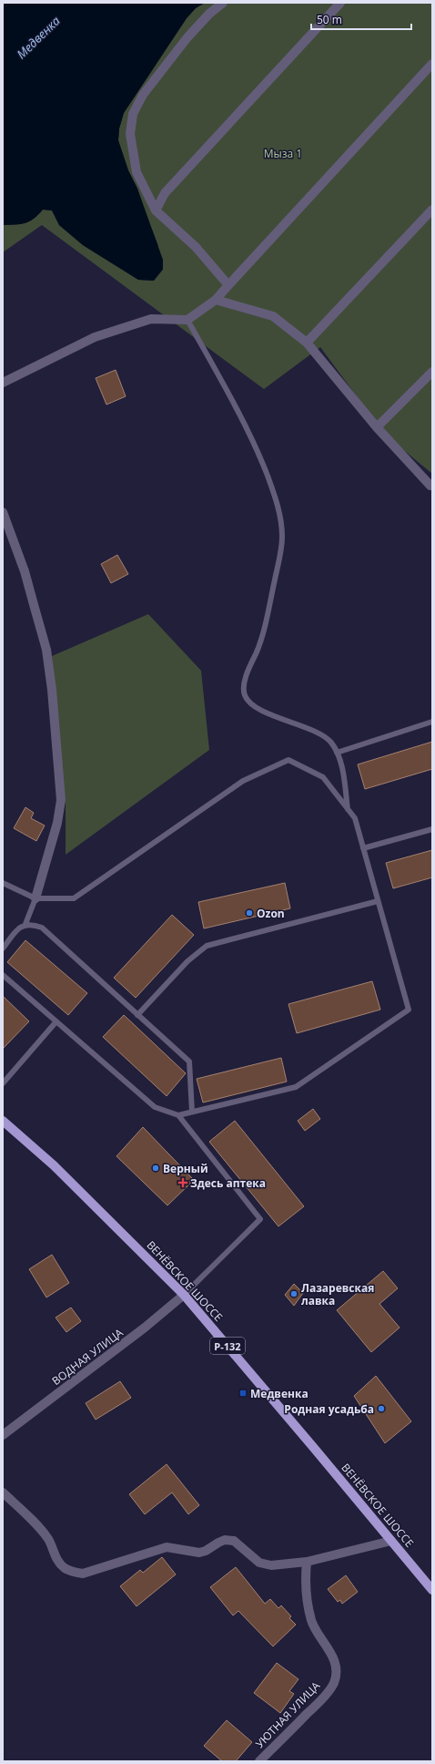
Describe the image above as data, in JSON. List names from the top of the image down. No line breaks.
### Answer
{"streets":{"main road":["ВЕНЁВСКОЕ ШОССЕ","Р-132"],"street":["ВОДНАЯ УЛИЦА","УЮТНАЯ УЛИЦА"]},"crossings":[["ВЕНЁВСКОЕ ШОССЕ","ВОДНАЯ УЛИЦА"]],"water":["Медвенка"],"parks":["Мыза 1"],"places":{"other":["Ozon","Верный","Лазаревская лавка","Родная усадьба"],"health":["Здесь аптека"],"transit":["Медвенка"]},"scale_bar":"50 m"}
